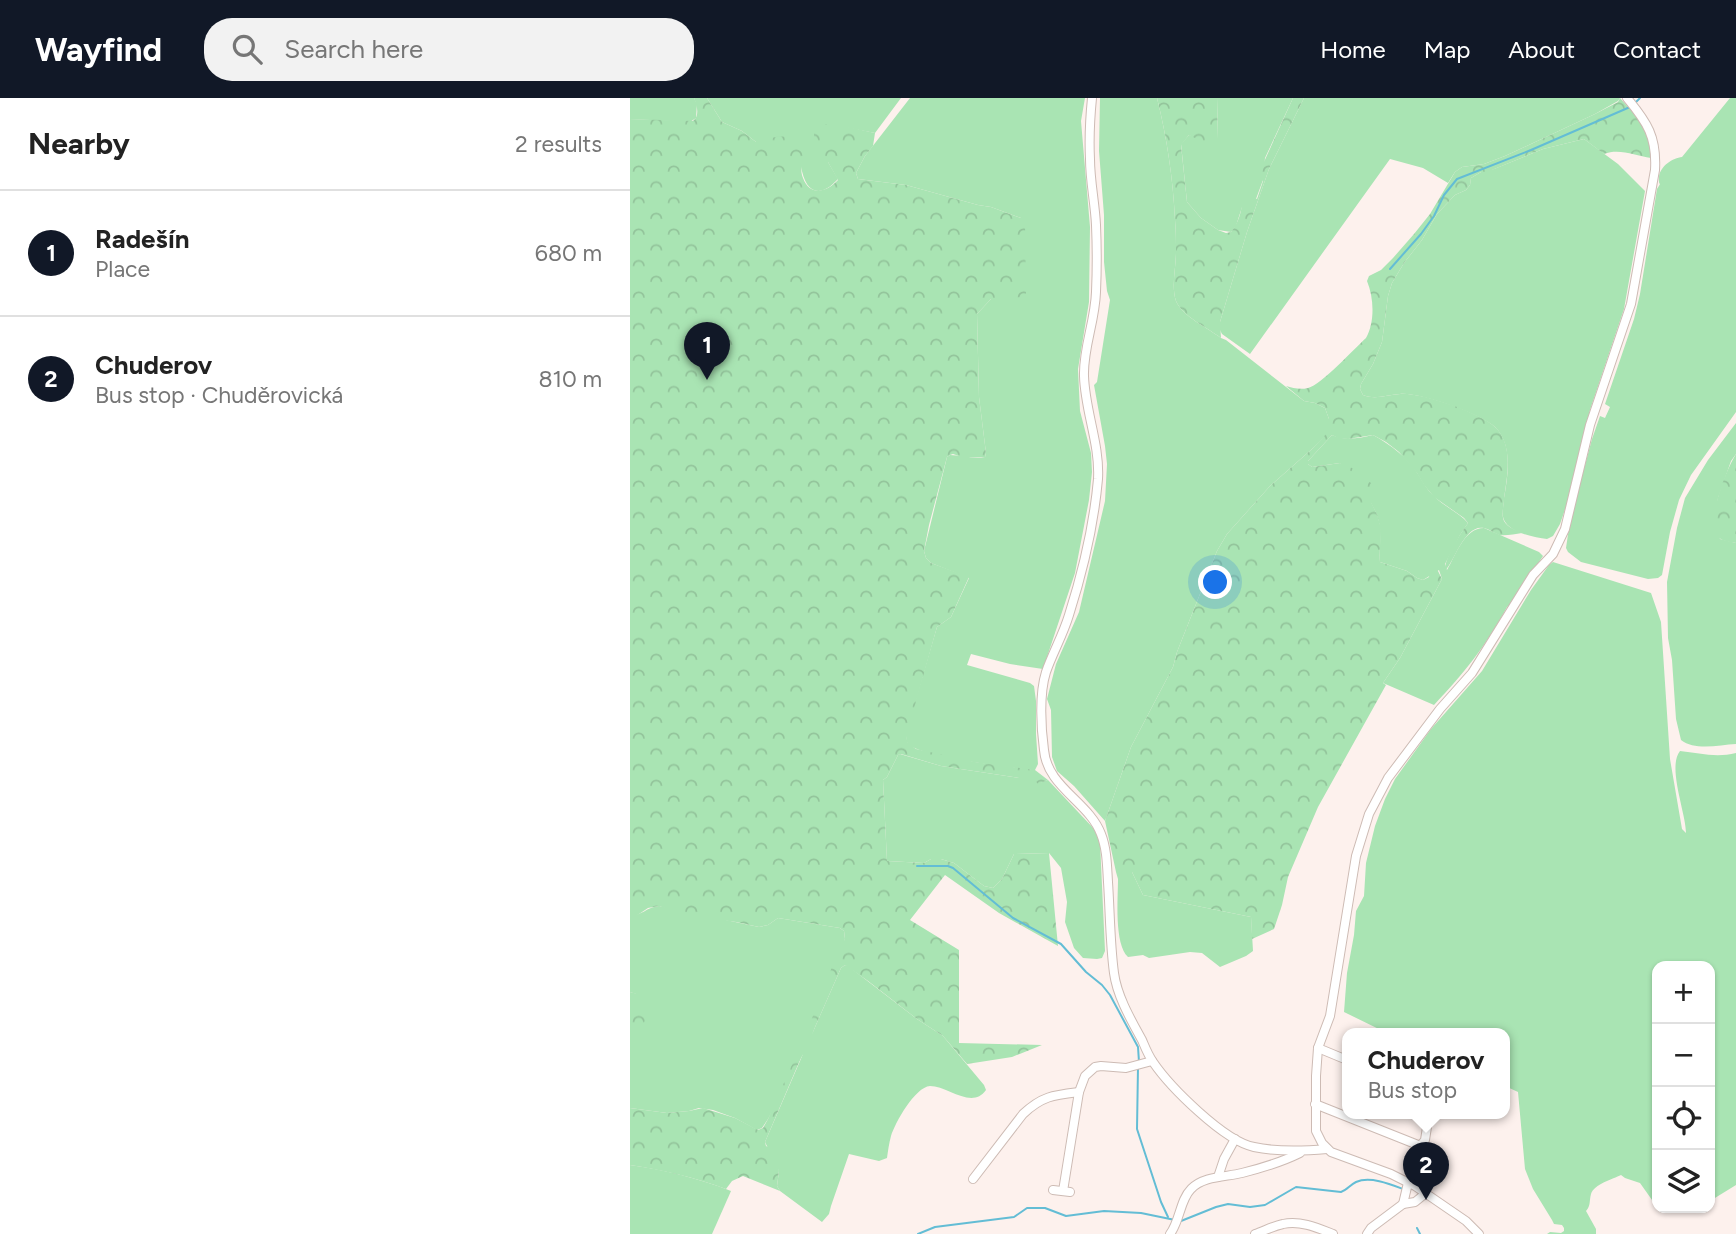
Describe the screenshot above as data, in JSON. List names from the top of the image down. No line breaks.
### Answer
{"page":{"header":"Wayfind","search":"Search here","nav":["Home","Map","About","Contact"],"heading":["Nearby","2 results"],"list":[{"mark":"1","name":"Radešín","note":"Place","value":"680 m"},{"mark":"2","name":"Chuderov","note":"Bus stop · Chuděrovická","value":"810 m"}],"pins":["1","2"],"map_buttons":["+","−"],"popup":["Chuderov","Bus stop"]}}
